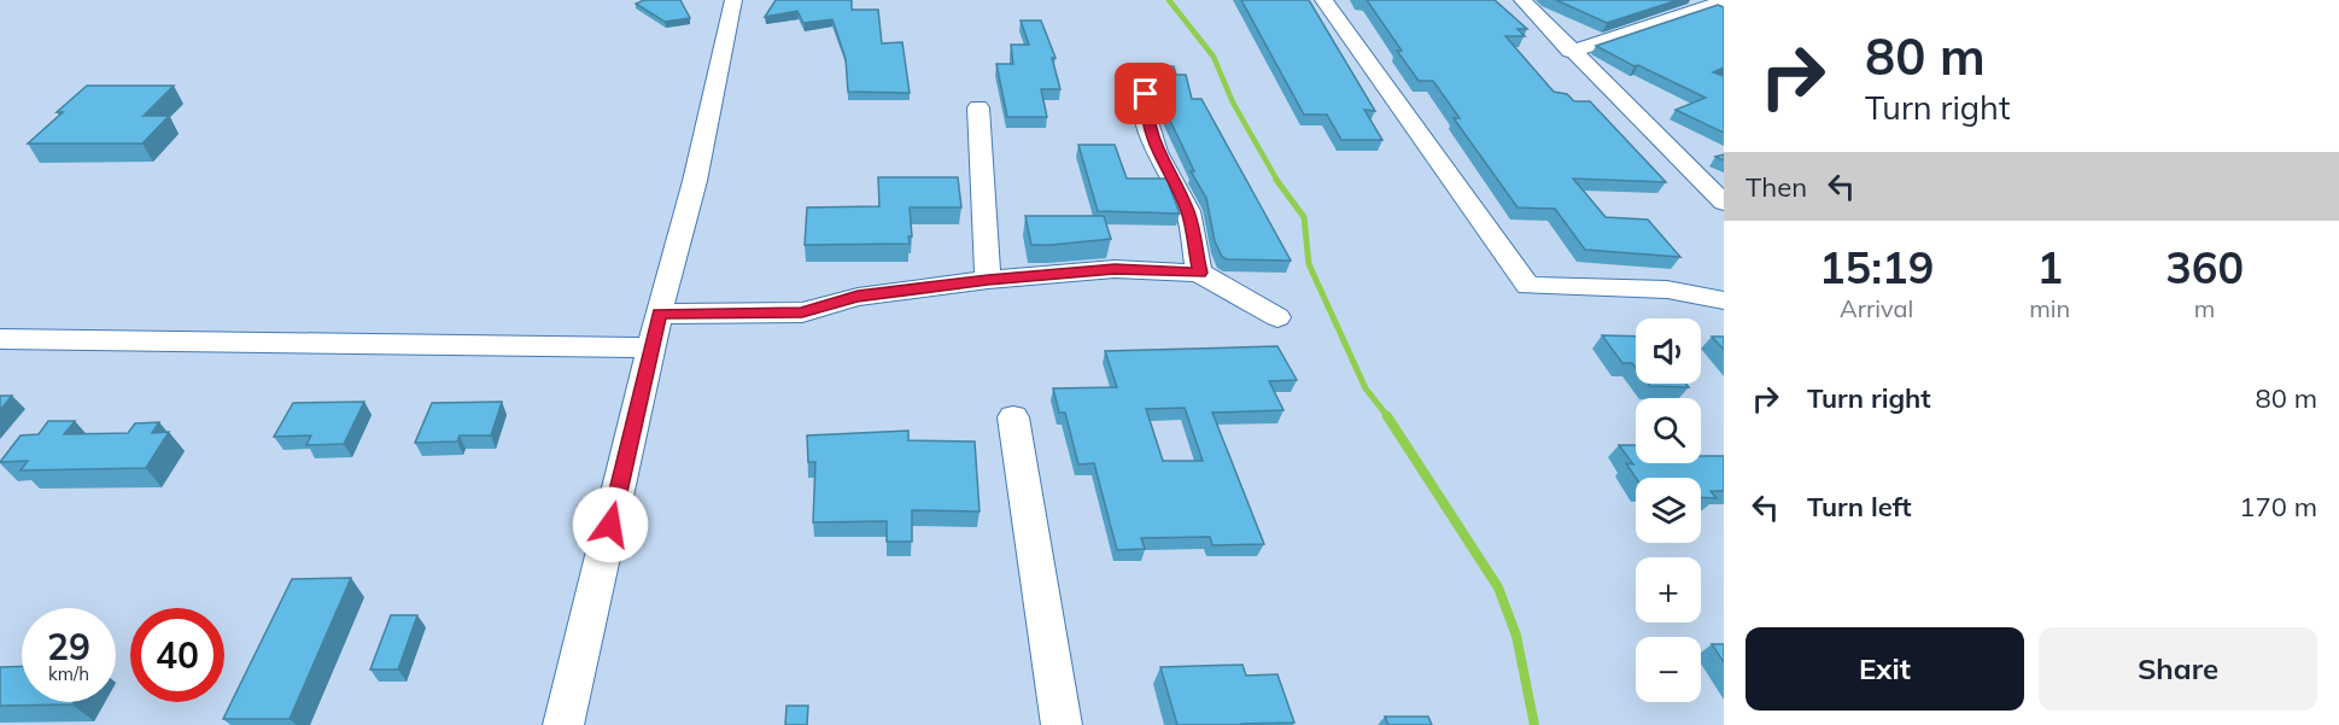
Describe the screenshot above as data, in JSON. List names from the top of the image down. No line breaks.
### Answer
{"page":{"turn":["80 m","Turn right"],"then":"Then","eta":["15:19","Arrival","1","min","360","m"],"map_buttons":["+","−"],"list":[{"name":"Turn right","value":"80 m"},{"name":"Turn left","value":"170 m"}],"speed":"29 km/h","limit":"40","buttons":["Exit","Share"]}}
